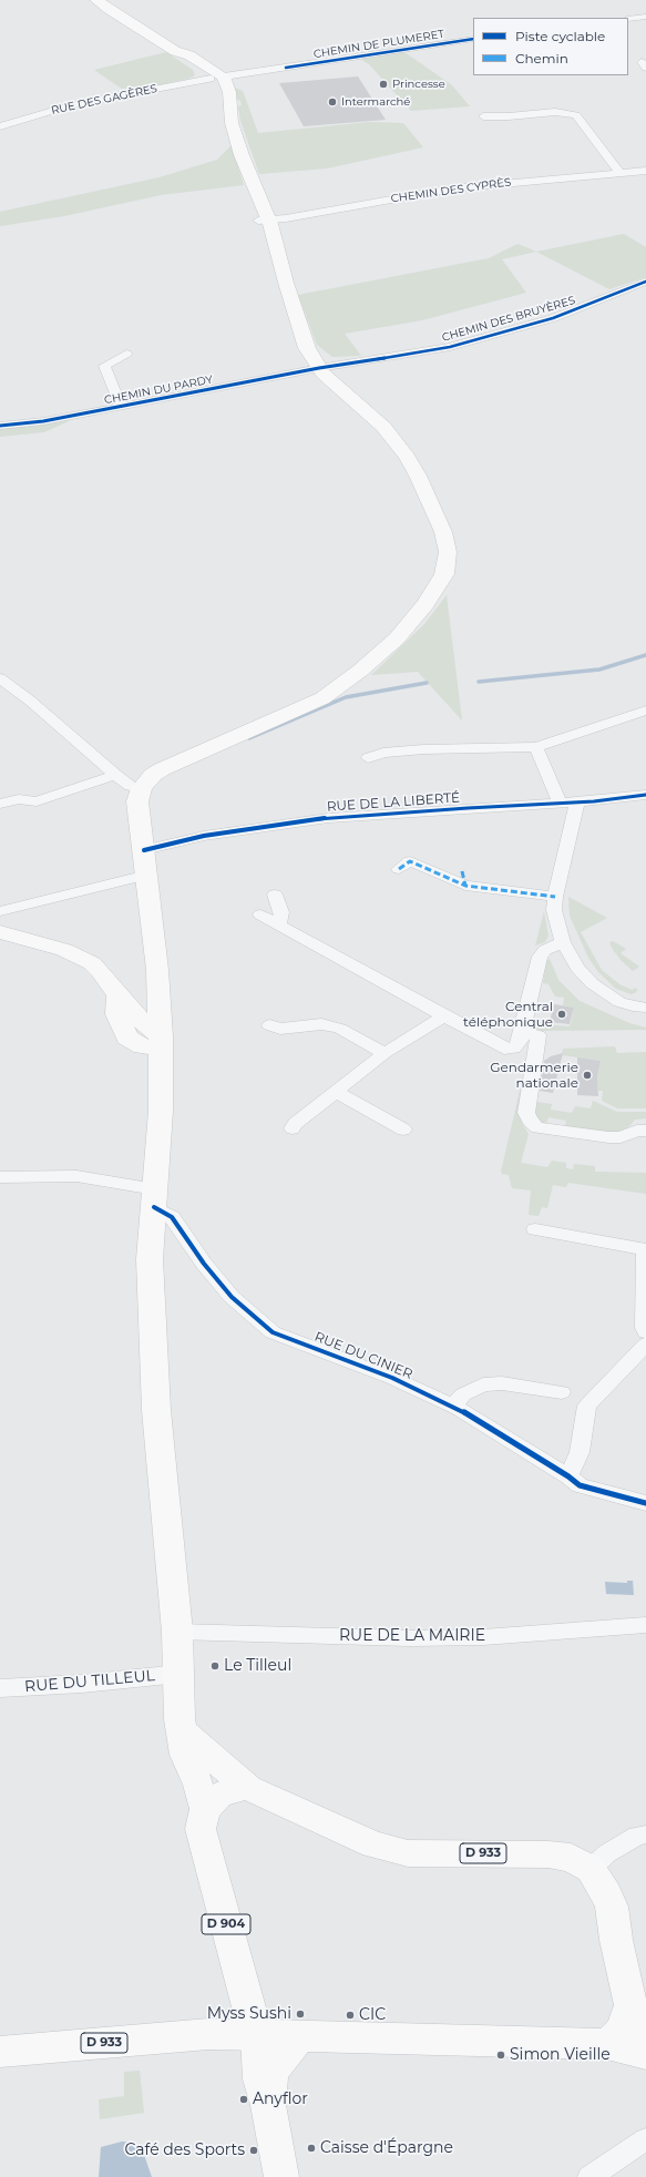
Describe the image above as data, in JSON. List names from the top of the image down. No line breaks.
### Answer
{"streets":{"main road":["D 933","D 904"],"street":["CHEMIN DE PLUMERET","RUE DES GAGÈRES","CHEMIN DES CYPRÈS","CHEMIN DES BRUYÈRES","CHEMIN DU PARDY","RUE DE LA LIBERTÉ","RUE DU CINIER","RUE DE LA MAIRIE","RUE DU TILLEUL"]},"crossings":[["CHEMIN DE PLUMERET","RUE DES GAGÈRES"],["CHEMIN DES BRUYÈRES","CHEMIN DU PARDY"],["RUE DE LA LIBERTÉ","D 904"],["RUE DU CINIER","D 904"],["RUE DE LA MAIRIE","D 904"],["RUE DU TILLEUL","D 904"],["D 933","D 904"]],"places":["Princesse","Intermarché","Central téléphonique","Gendarmerie nationale","Le Tilleul","Myss Sushi","CIC","Simon Vieille","Anyflor","Caisse d'Épargne","Café des Sports"],"legend":["Piste cyclable","Chemin"]}
